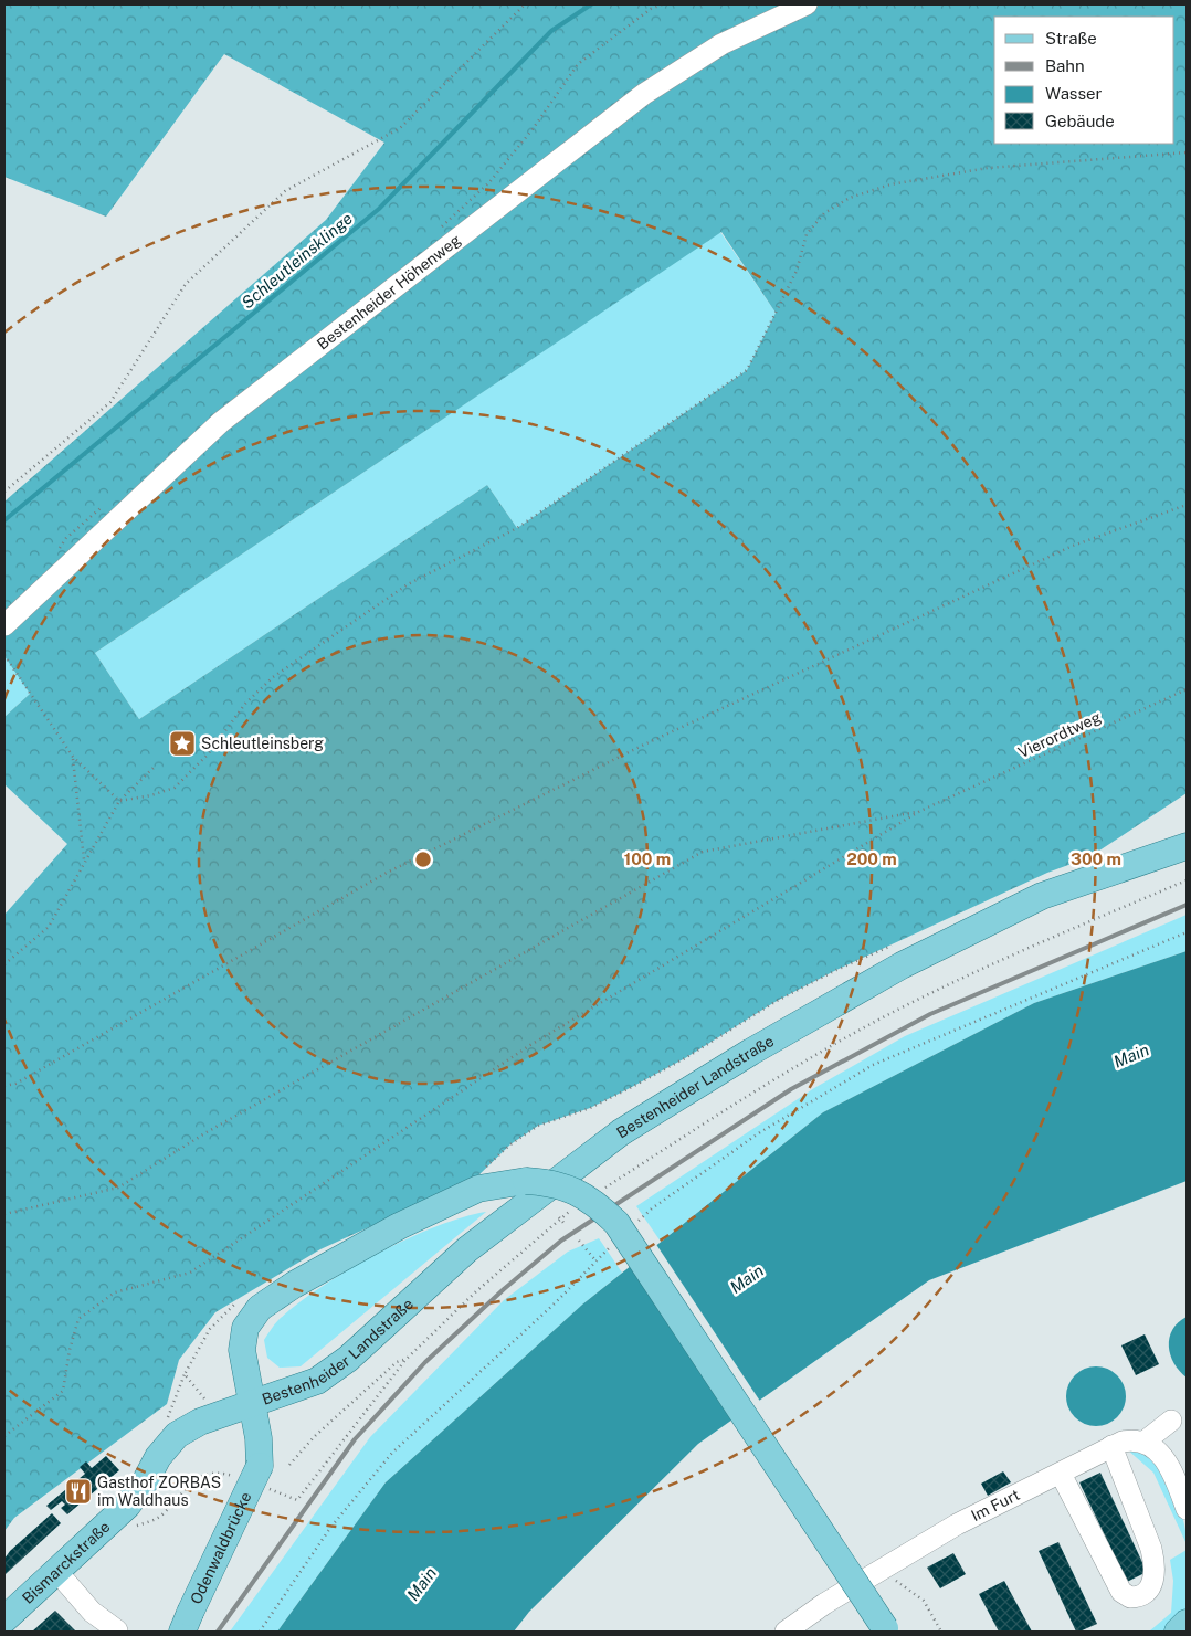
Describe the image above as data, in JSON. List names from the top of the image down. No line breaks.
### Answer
{"streets":{"main road":["Bestenheider Landstraße","Odenwaldbrücke","Bismarckstraße"],"street":["Bestenheider Höhenweg","Im Furt"],"path":["Vierordtweg"]},"crossings":[["Bestenheider Landstraße","Bismarckstraße"]],"water":["Schleutleinsklinge","Main"],"places":{"place":["Schleutleinsberg"],"restaurant":["Gasthof ZORBAS im Waldhaus"]},"legend":["Straße","Bahn","Wasser","Gebäude"],"rings":["100 m","200 m","300 m"]}
